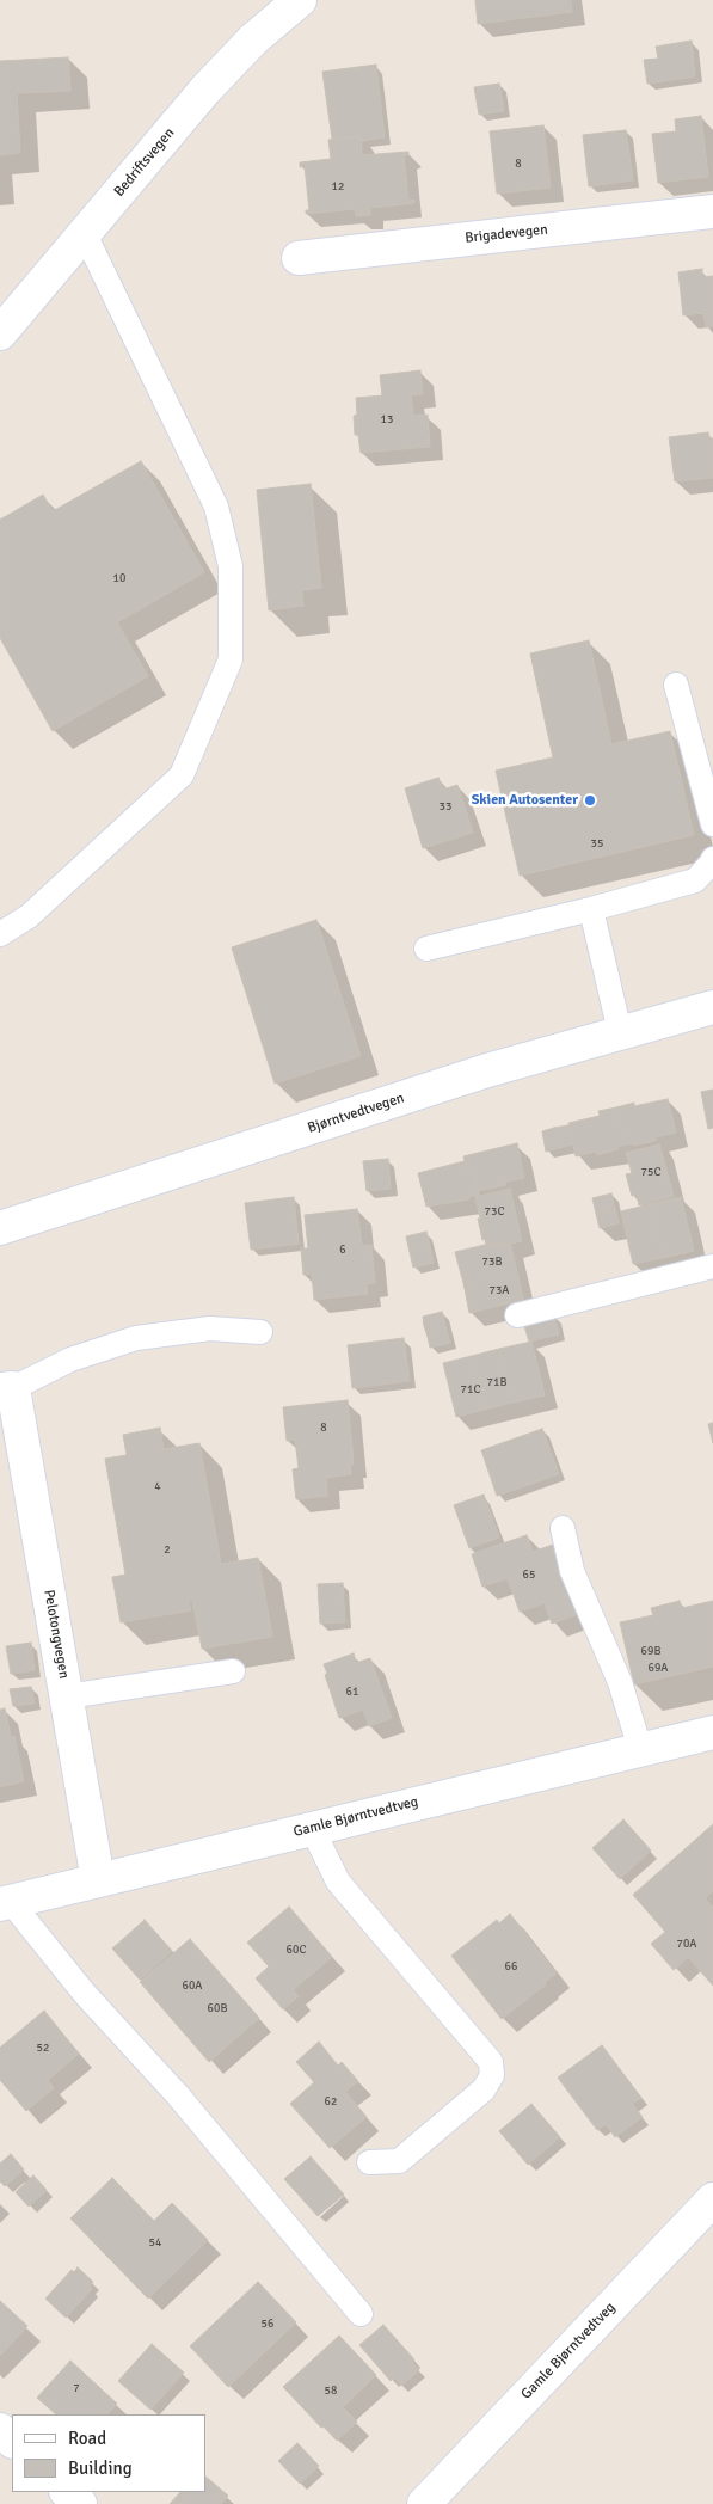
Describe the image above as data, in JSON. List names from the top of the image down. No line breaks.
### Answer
{"streets":{"street":["Bedriftsvegen","Brigadevegen","Bjørntvedtvegen","Pelotongvegen","Gamle Bjørntvedtveg"]},"crossings":[["Pelotongvegen","Gamle Bjørntvedtveg"]],"places":["Skien Autosenter"],"house_numbers":["8","12","13","10","33","35","75C","73C","6","73B","73A","71B","71C","8","4","2","65","69B","69A","61","70A","60C","66","60A","60B","52","62","54","56","7","58"],"legend":["Road","Building"]}
